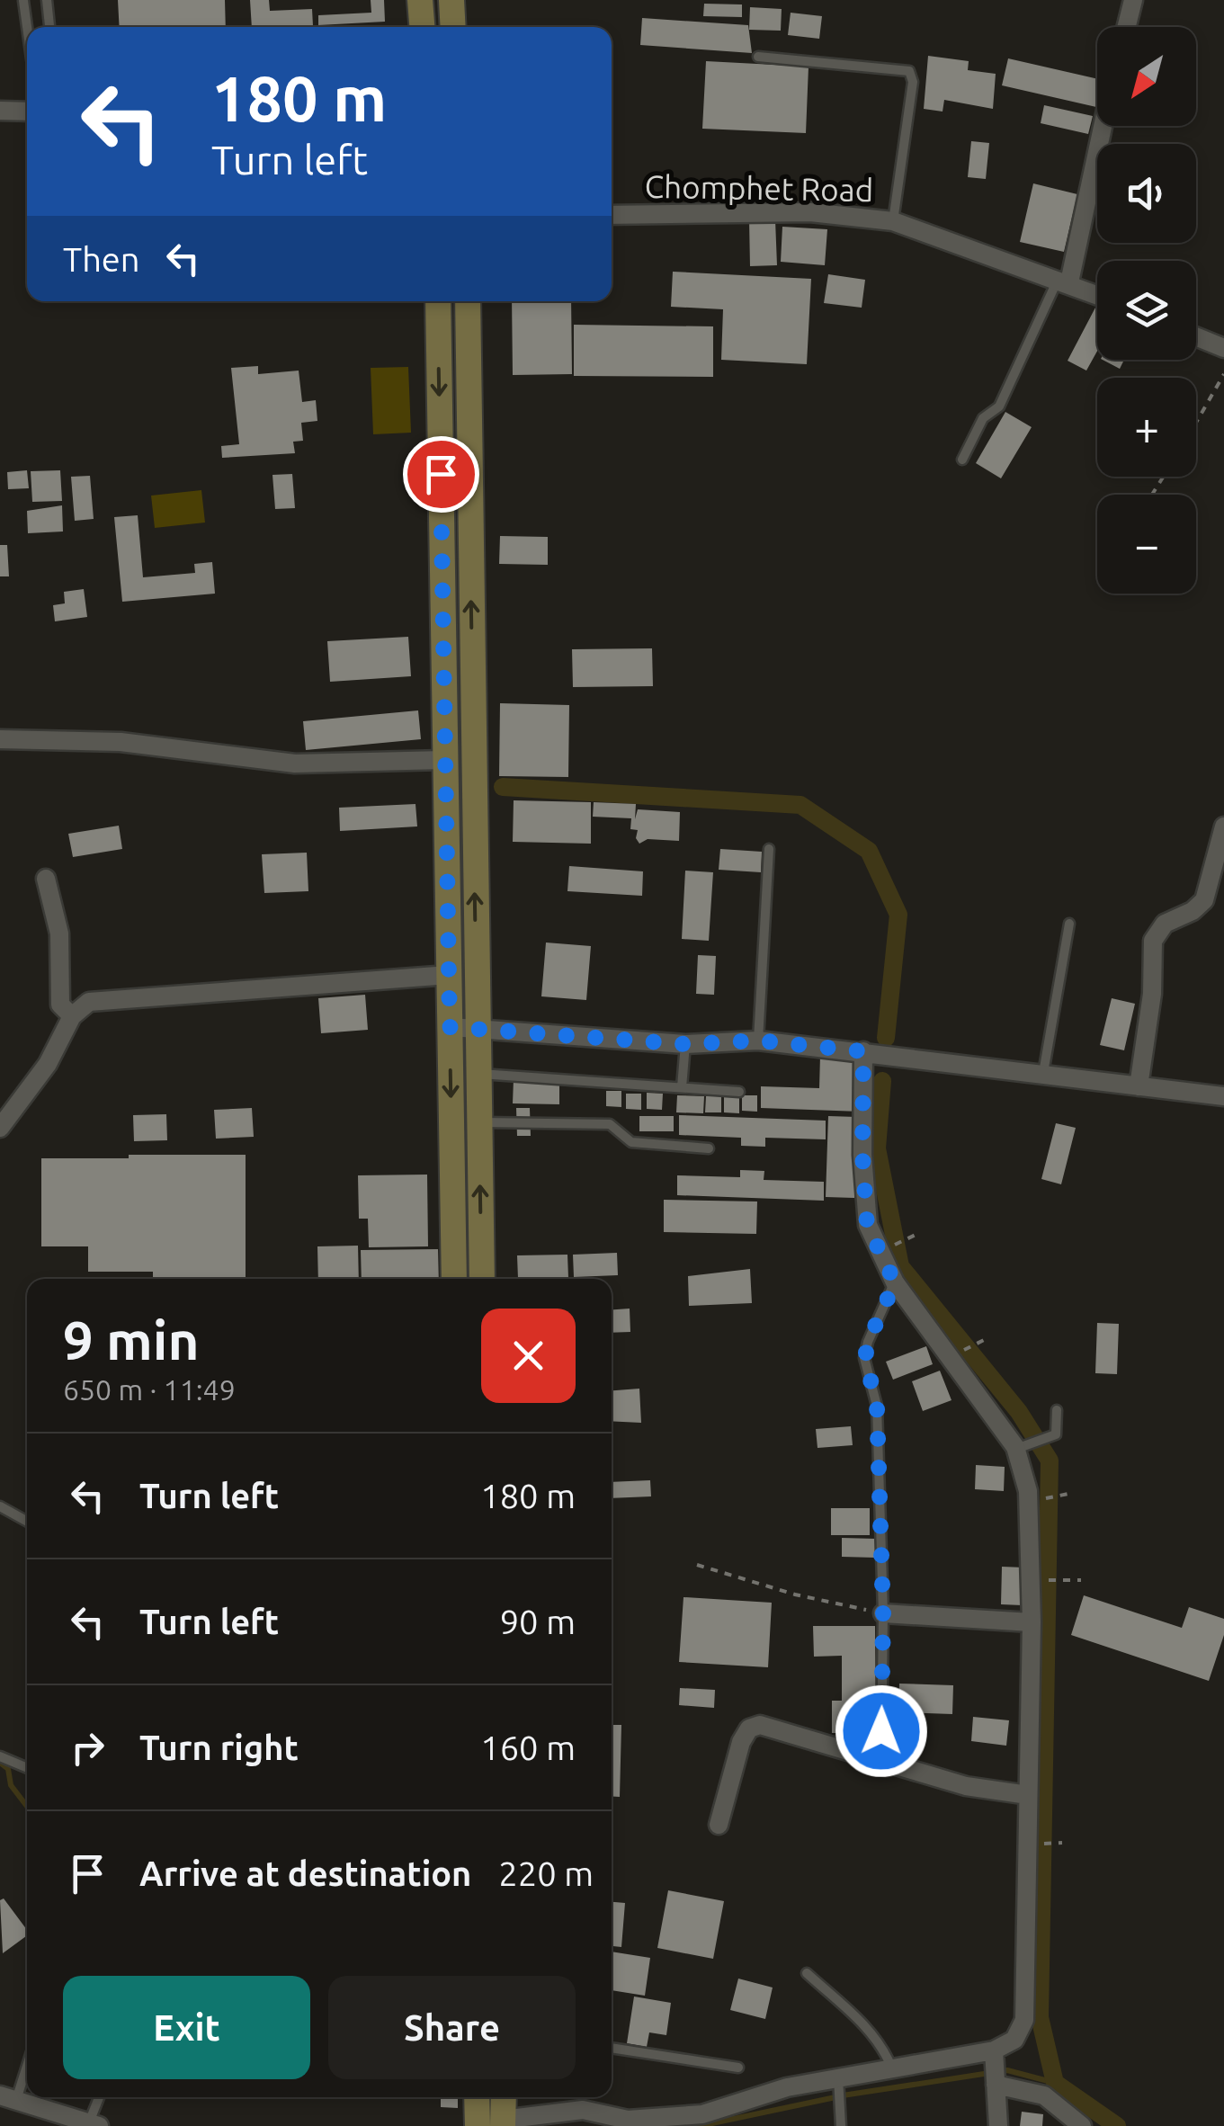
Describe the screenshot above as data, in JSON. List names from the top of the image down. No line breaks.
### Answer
{"streets":{"street":["Chomphet Road"]},"north":"bottom left","page":{"map_buttons":["+","−"],"turn":["180 m","Turn left"],"then":"Then","heading":["9 min","650 m · 11:49"],"list":[{"name":"Turn left","value":"180 m"},{"name":"Turn left","value":"90 m"},{"name":"Turn right","value":"160 m"},{"name":"Arrive at destination","value":"220 m"}],"buttons":["Exit","Share"]}}
